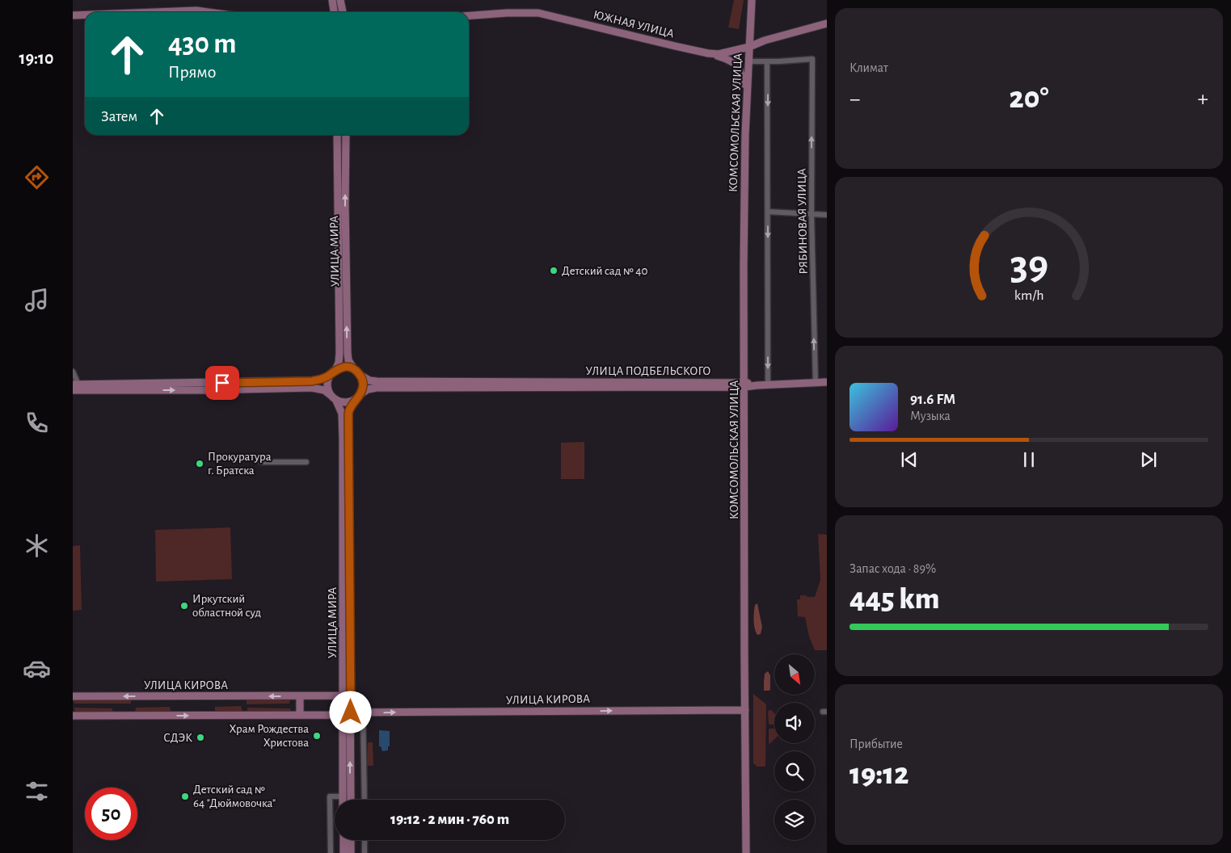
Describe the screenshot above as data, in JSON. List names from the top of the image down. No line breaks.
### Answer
{"streets":{"main road":["ЮЖНАЯ УЛИЦА","КОМСОМОЛЬСКАЯ УЛИЦА","УЛИЦА МИРА","УЛИЦА ПОДБЕЛЬСКОГО","УЛИЦА КИРОВА"],"street":["РЯБИНОВАЯ УЛИЦА"]},"crossings":[["ЮЖНАЯ УЛИЦА","КОМСОМОЛЬСКАЯ УЛИЦА"],["КОМСОМОЛЬСКАЯ УЛИЦА","УЛИЦА ПОДБЕЛЬСКОГО"],["КОМСОМОЛЬСКАЯ УЛИЦА","УЛИЦА КИРОВА"],["УЛИЦА МИРА","УЛИЦА ПОДБЕЛЬСКОГО"],["УЛИЦА МИРА","УЛИЦА КИРОВА"]],"places":["Детский сад № 40","Прокуратура г. Братска","Иркутский областной суд","Храм Рождества Христова","СДЭК","Детский сад № 64 \"Дюймовочка\""],"north":"bottom right","page":{"tabs":"19:10","tile":["Климат",["Запас хода · 89%","445 km"],["Прибытие","19:12"]],"turn":["430 m","Прямо"],"heat":["−","20°","+"],"then":"Затем","song":["91.6 FM","Музыка"],"limit":"50","trip":"19:12 · 2 мин · 760 m","gauge":["39","km/h"]}}
